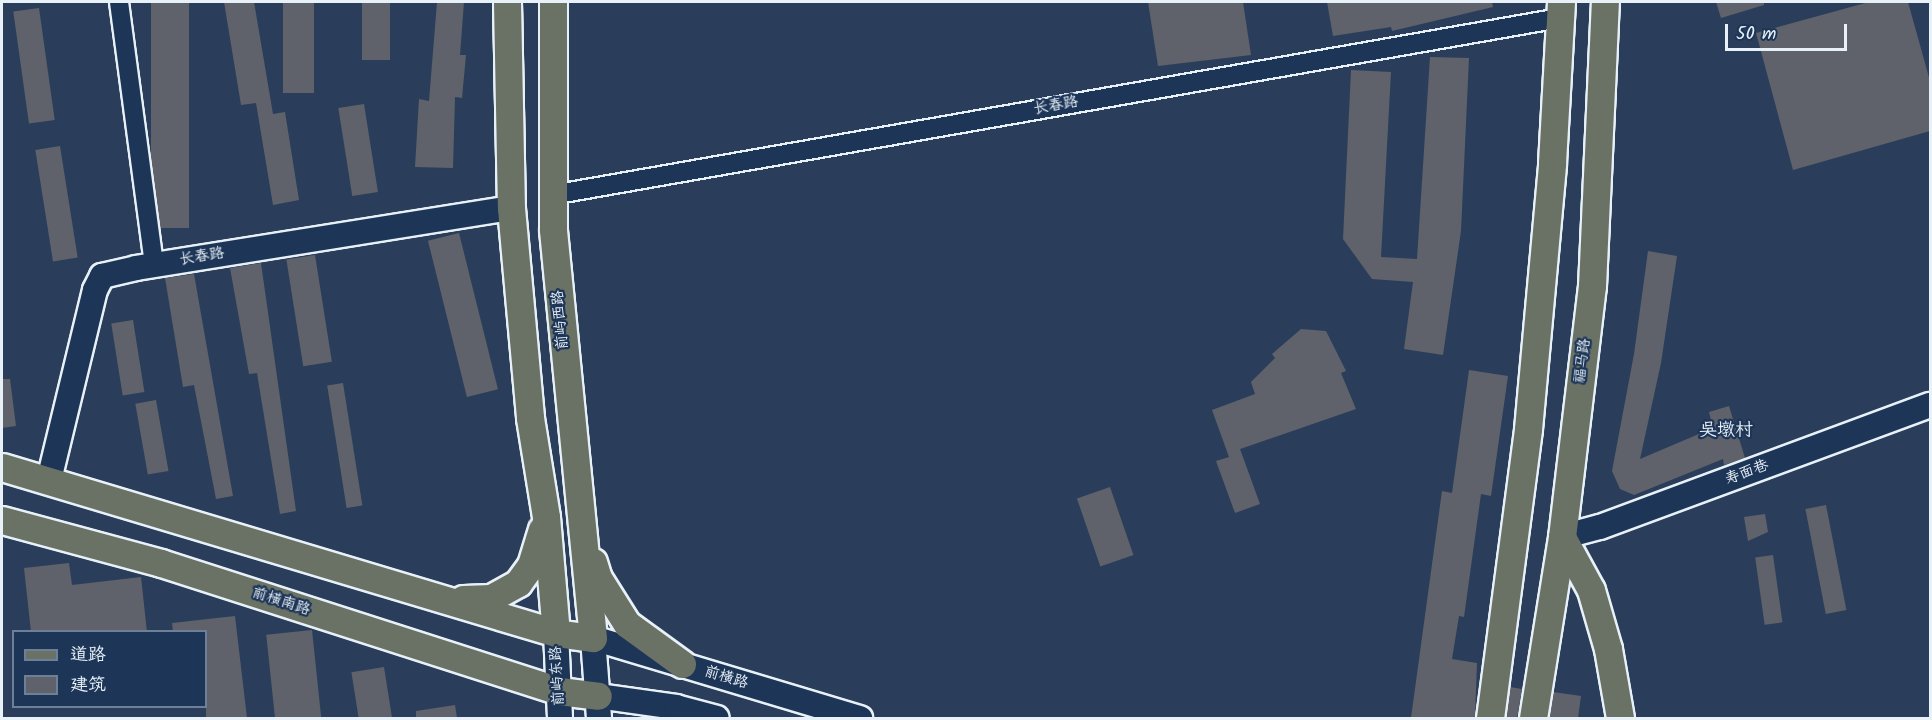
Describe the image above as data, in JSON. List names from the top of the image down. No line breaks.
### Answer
{"streets":{"main road":["前屿西路","福马路","前横南路"],"street":["长春路","寿面巷","前屿东路","前横路"]},"crossings":[["长春路","前屿西路"],["前屿西路","前横路"],["福马路","寿面巷"],["前横南路","前屿东路"]],"districts":["吴墩村"],"legend":["道路","建筑"],"scale_bar":"50 m"}
